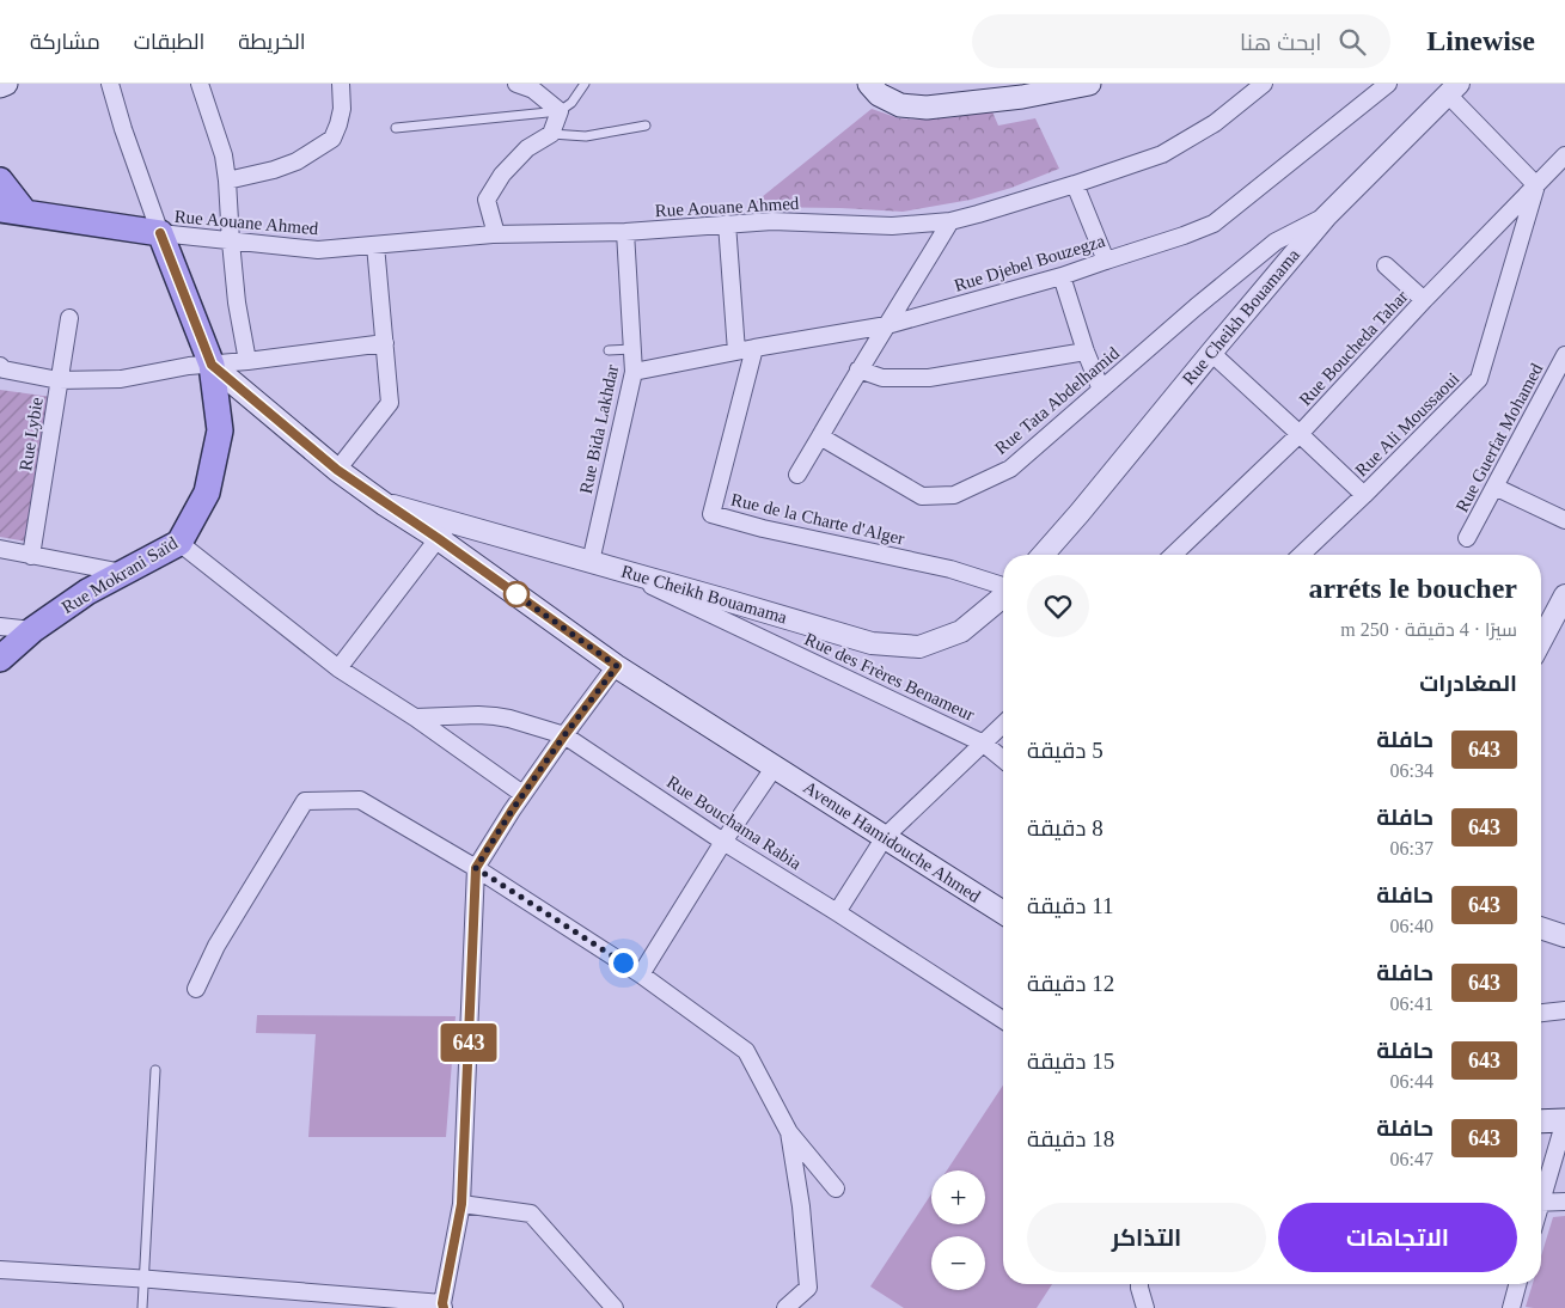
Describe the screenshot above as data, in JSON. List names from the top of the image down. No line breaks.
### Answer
{"streets":{"main road":["Rue Mokrani Saïd","Avenue Hamidouche Ahmed"],"street":["Rue Aouane Ahmed","Rue Djebel Bouzegza","Rue Cheikh Bouamama","Rue Boucheda Tahar","Rue Tata Abdelhamid","Rue Ali Moussaoui","Rue Bida Lakhdar","Rue Lybie","Rue Guerfat Mohamed","Rue de la Charte d'Alger","Rue des Frères Benameur","Rue Bouchama Rabia"]},"crossings":[["Rue Aouane Ahmed","Rue Bida Lakhdar"],["Rue Aouane Ahmed","Rue Mokrani Saïd"],["Rue Djebel Bouzegza","Rue Bida Lakhdar"],["Rue Djebel Bouzegza","Rue de la Charte d'Alger"],["Rue Cheikh Bouamama","Rue Tata Abdelhamid"],["Rue Cheikh Bouamama","Rue Bida Lakhdar"],["Rue Cheikh Bouamama","Rue des Frères Benameur"],["Rue Cheikh Bouamama","Avenue Hamidouche Ahmed"],["Rue Boucheda Tahar","Rue Ali Moussaoui"],["Rue Mokrani Saïd","Avenue Hamidouche Ahmed"]],"lines":["bus line 643"],"page":{"header":"Linewise","search":"ابحث هنا","nav":["الخريطة","الطبقات","مشاركة"],"on_map":"643","heading":[["arréts le boucher","سيرًا · 4 دقيقة · 250 m"],"المغادرات"],"list":[{"mark":"643","name":"حافلة","note":"06:34","value":"5 دقيقة"},{"mark":"643","name":"حافلة","note":"06:37","value":"8 دقيقة"},{"mark":"643","name":"حافلة","note":"06:40","value":"11 دقيقة"},{"mark":"643","name":"حافلة","note":"06:41","value":"12 دقيقة"},{"mark":"643","name":"حافلة","note":"06:44","value":"15 دقيقة"},{"mark":"643","name":"حافلة","note":"06:47","value":"18 دقيقة"}],"map_buttons":["+","−"],"buttons":["الاتجاهات","التذاكر"]}}
